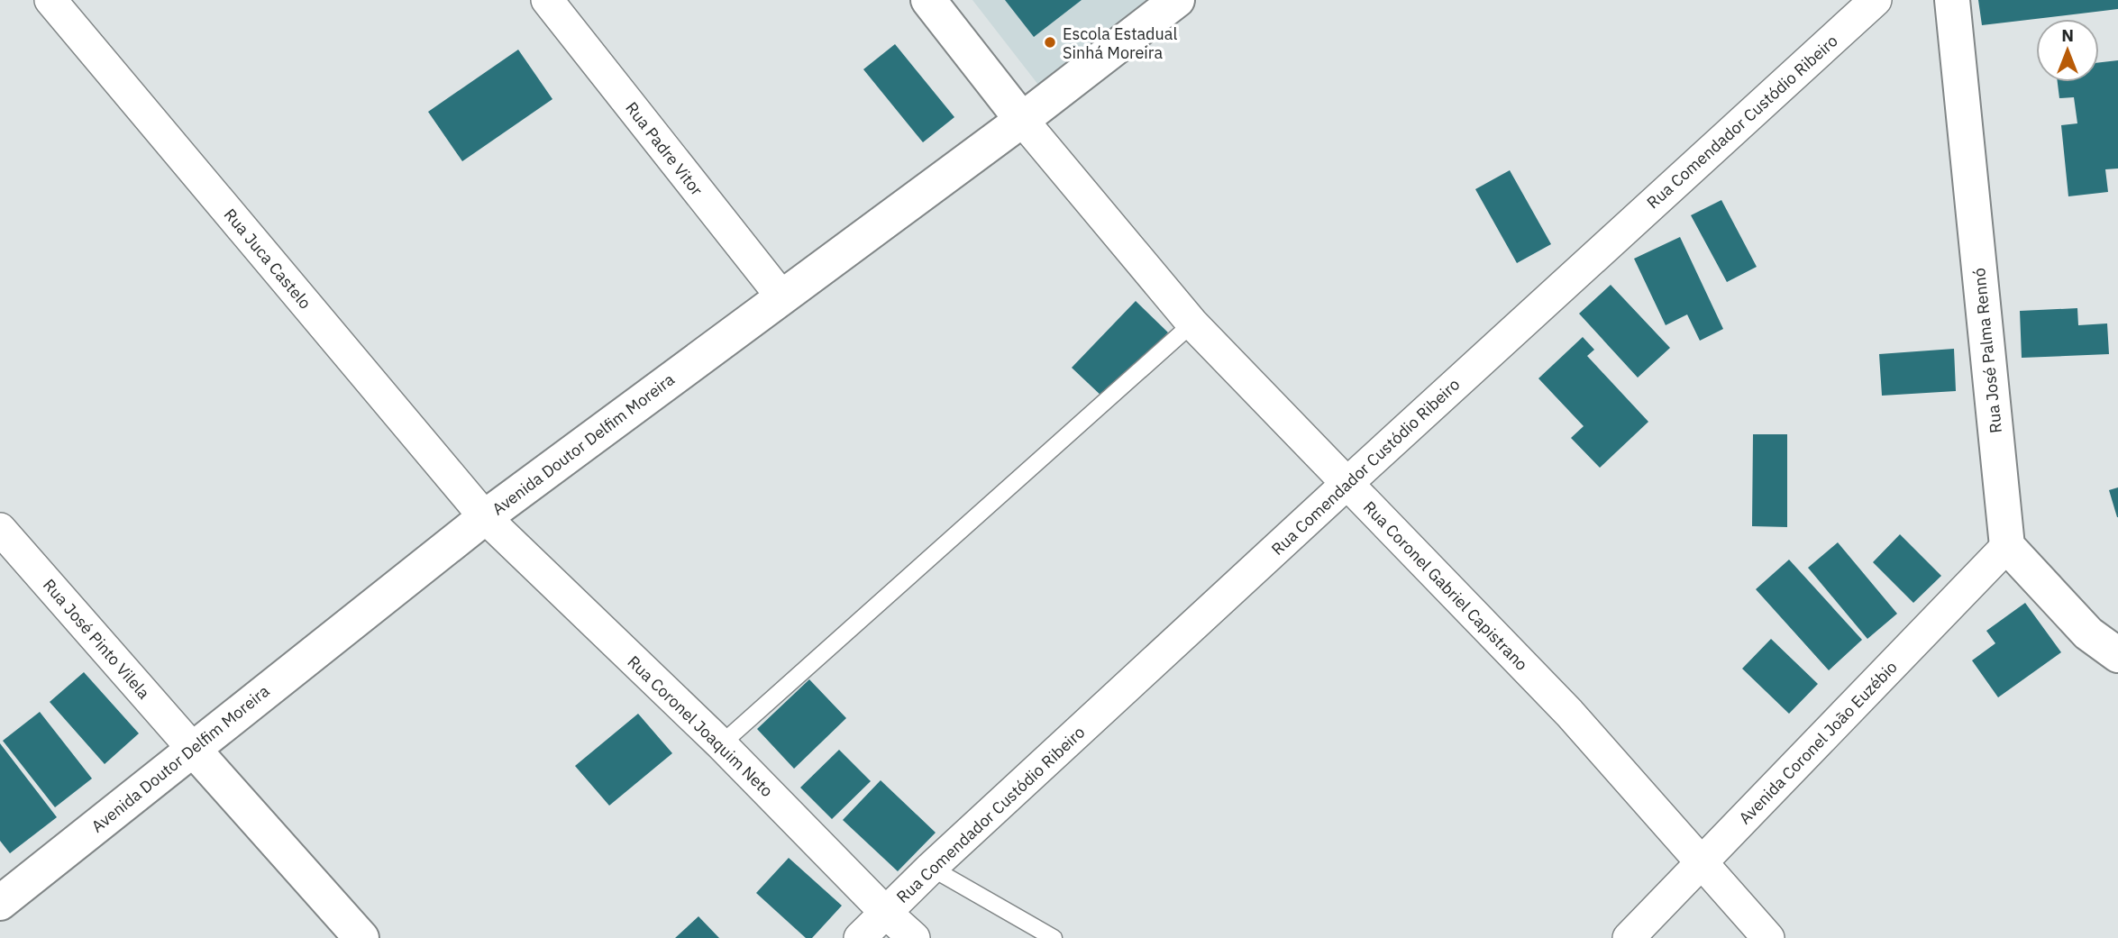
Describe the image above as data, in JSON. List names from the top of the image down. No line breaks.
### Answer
{"streets":{"main road":["Rua José Palma Rennó","Avenida Doutor Delfim Moreira"],"street":["Rua Comendador Custódio Ribeiro","Rua Padre Vitor","Rua Juca Castelo","Rua Coronel Gabriel Capistrano","Rua José Pinto Vilela","Rua Coronel Joaquim Neto","Avenida Coronel João Euzébio"]},"crossings":[["Rua Comendador Custódio Ribeiro","Rua Coronel Gabriel Capistrano"],["Rua Comendador Custódio Ribeiro","Rua Coronel Joaquim Neto"],["Rua Padre Vitor","Avenida Doutor Delfim Moreira"],["Rua Juca Castelo","Avenida Doutor Delfim Moreira"],["Rua Juca Castelo","Rua Coronel Joaquim Neto"],["Rua José Palma Rennó","Avenida Coronel João Euzébio"],["Avenida Doutor Delfim Moreira","Rua Coronel Gabriel Capistrano"],["Avenida Doutor Delfim Moreira","Rua José Pinto Vilela"],["Avenida Doutor Delfim Moreira","Rua Coronel Joaquim Neto"],["Rua Coronel Gabriel Capistrano","Avenida Coronel João Euzébio"]],"places":["Escola Estadual Sinhá Moreira"],"north":"top"}
